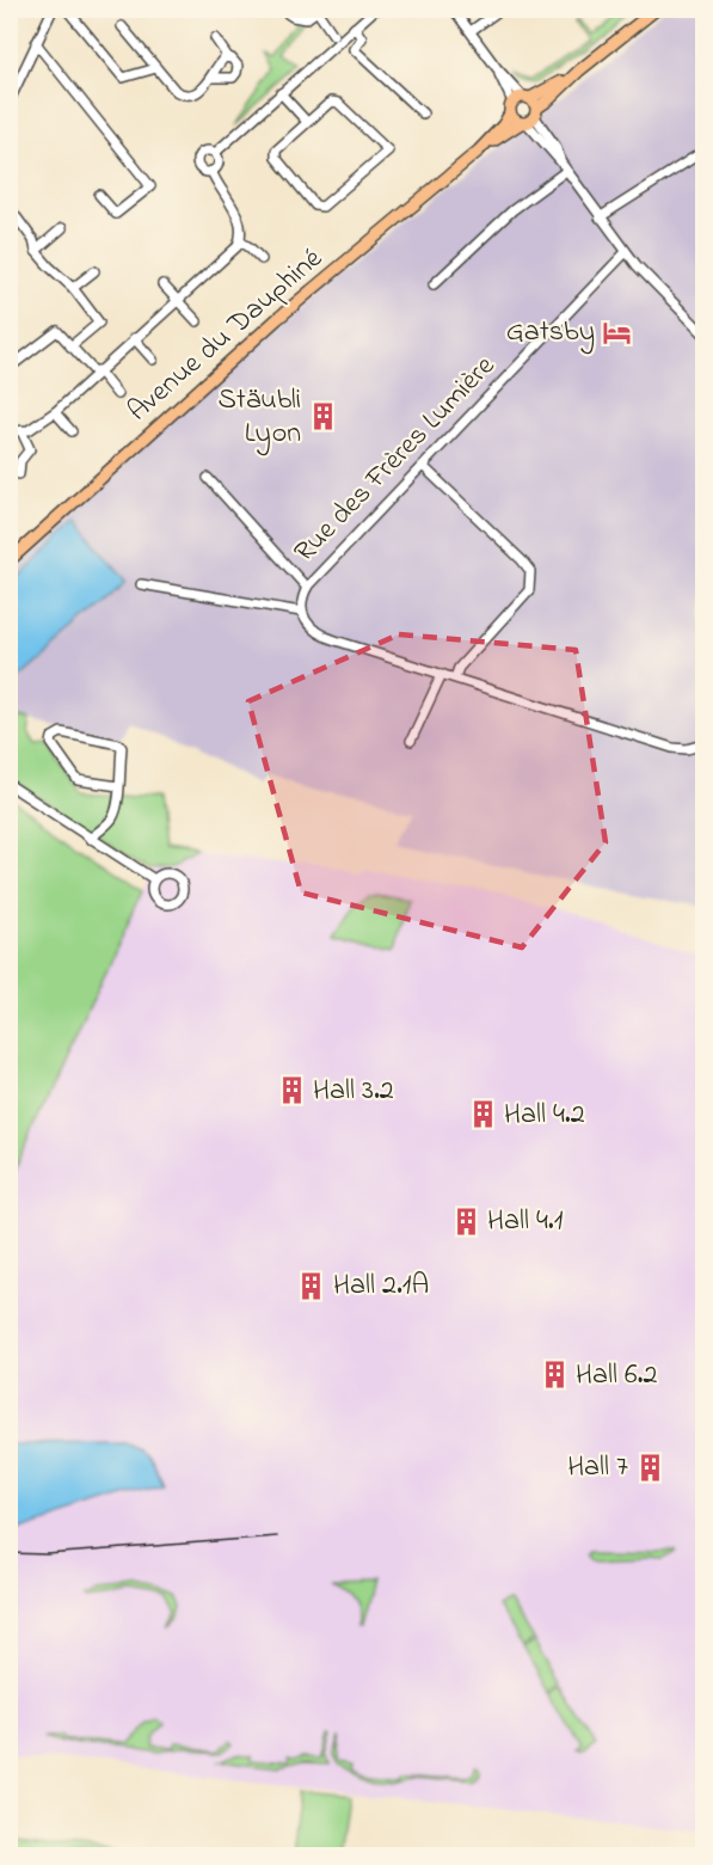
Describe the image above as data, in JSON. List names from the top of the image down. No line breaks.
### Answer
{"streets":{"main road":["Avenue du Dauphiné"],"street":["Rue des Frères Lumière"]},"places":{"hotel":["Gatsby"],"building":["Stäubli Lyon","Hall 3.2","Hall 4.2","Hall 4.1","Hall 2.1A","Hall 6.2","Hall 7"]}}
